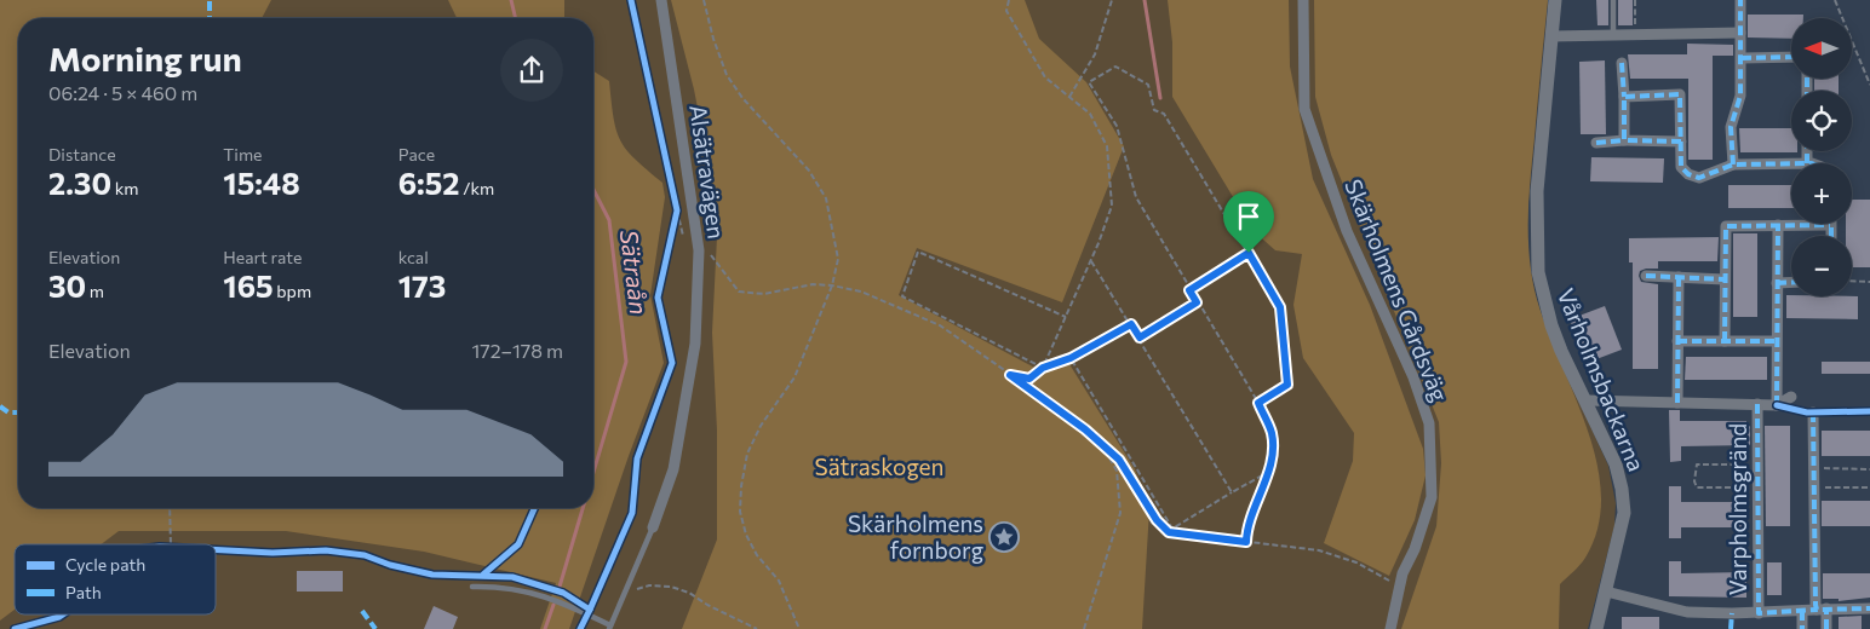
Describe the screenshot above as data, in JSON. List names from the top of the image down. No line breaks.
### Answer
{"streets":{"street":["Alsätravägen","Skärholmens Gårdsväg","Vårholmsbackarna","Varpholmsgränd"]},"crossings":[["Vårholmsbackarna","Varpholmsgränd"]],"water":["Sätraån"],"parks":["Sätraskogen"],"places":{"place":["Skärholmens fornborg"]},"legend":["Cycle path","Path"],"north":"left","page":{"map_buttons":["+","−"],"heading":["Morning run","06:24 · 5 × 460 m"],"stats":[["Distance","2.30 km"],["Time","15:48"],["Pace","6:52 /km"],["Elevation","30 m"],["Heart rate","165 bpm"],["kcal","173"]],"chart":["Elevation","172–178 m"]}}
